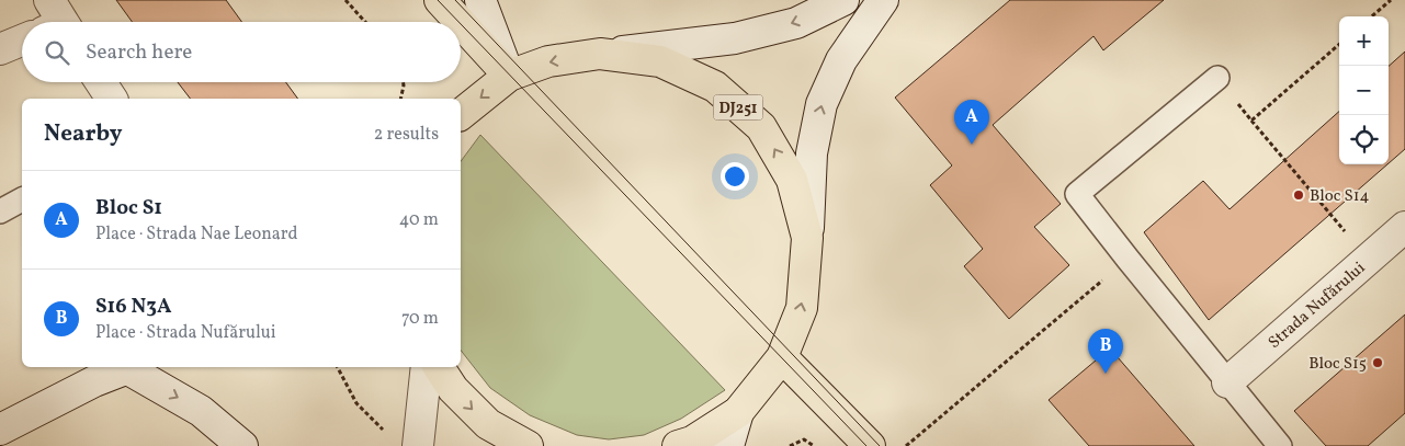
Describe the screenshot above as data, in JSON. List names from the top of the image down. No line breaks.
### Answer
{"streets":{"main road":["DJ251"],"street":["Strada Nufărului"]},"places":["Bloc S14","Bloc S15"],"page":{"map_buttons":["+","−"],"search":"Search here","heading":["Nearby","2 results"],"pins":["A","B"],"list":[{"mark":"A","name":"Bloc S1","note":"Place · Strada Nae Leonard","value":"40 m"},{"mark":"B","name":"S16 N3A","note":"Place · Strada Nufărului","value":"70 m"}]}}
